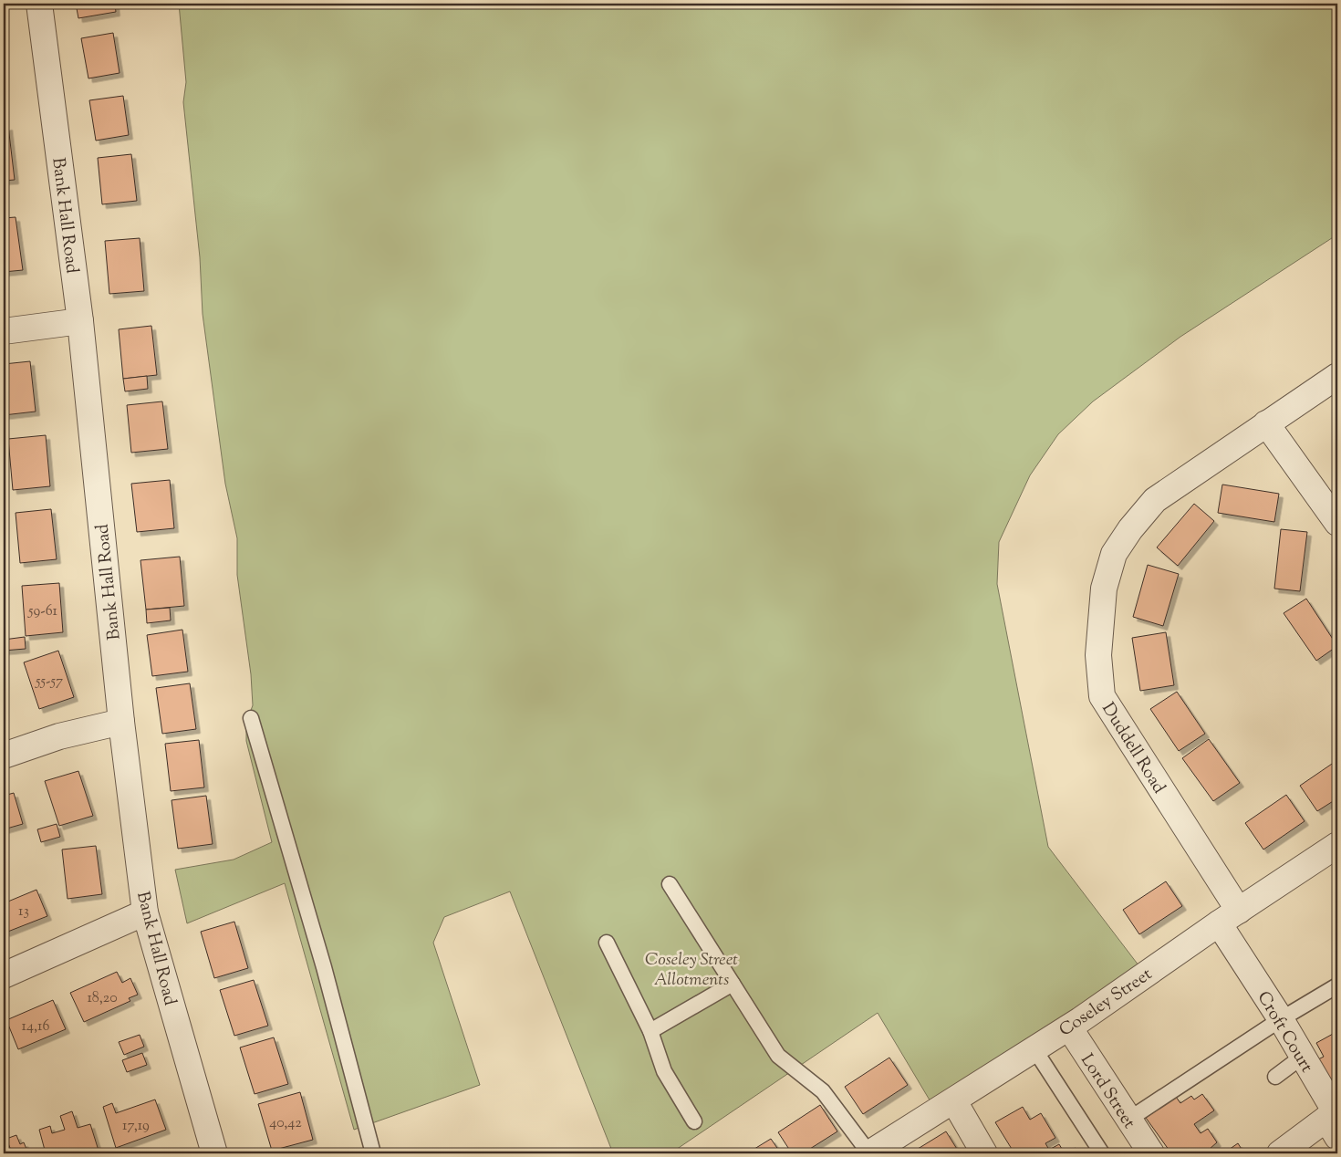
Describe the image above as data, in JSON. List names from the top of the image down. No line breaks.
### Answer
{"streets":{"street":["Bank Hall Road","Duddell Road","Coseley Street","Croft Court","Lord Street"]},"crossings":[["Duddell Road","Coseley Street"],["Duddell Road","Croft Court"],["Coseley Street","Croft Court"],["Coseley Street","Lord Street"]],"parks":["Coseley Street Allotments"],"house_numbers":["59-61","55-57","13","18,20","14,16","40,42","17,19"]}
